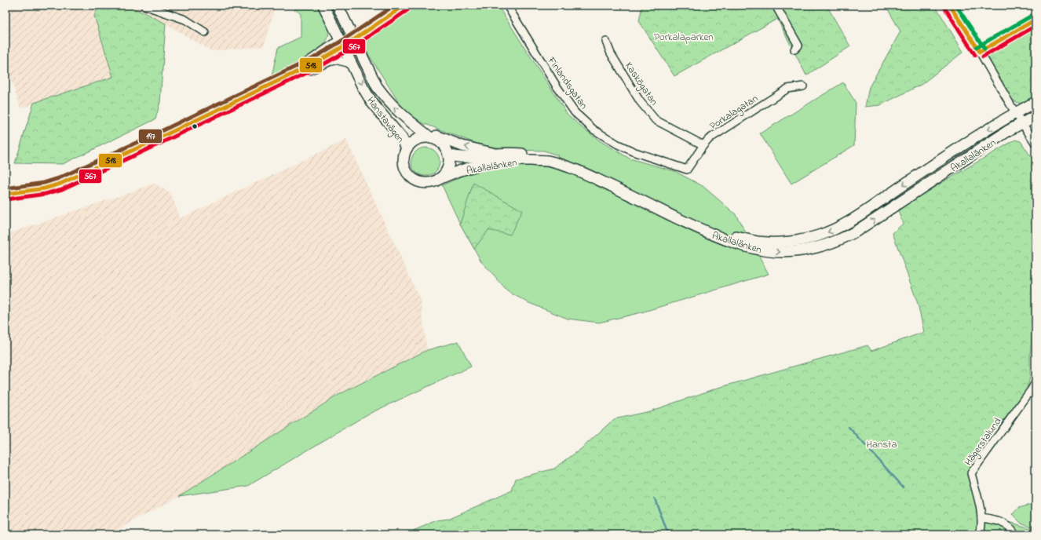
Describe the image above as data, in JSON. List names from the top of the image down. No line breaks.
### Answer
{"streets":{"main road":["Hanstavägen","Akallalänken"],"street":["Finlandsgatan","Kaskögatan","Porkalagatan","Hägerstalund"]},"crossings":[["Finlandsgatan","Porkalagatan"],["Kaskögatan","Porkalagatan"],["Hanstavägen","Akallalänken"]],"parks":["Porkalaparken","Hansta"],"lines":["transit line 518","transit line 197","transit line 567"]}
